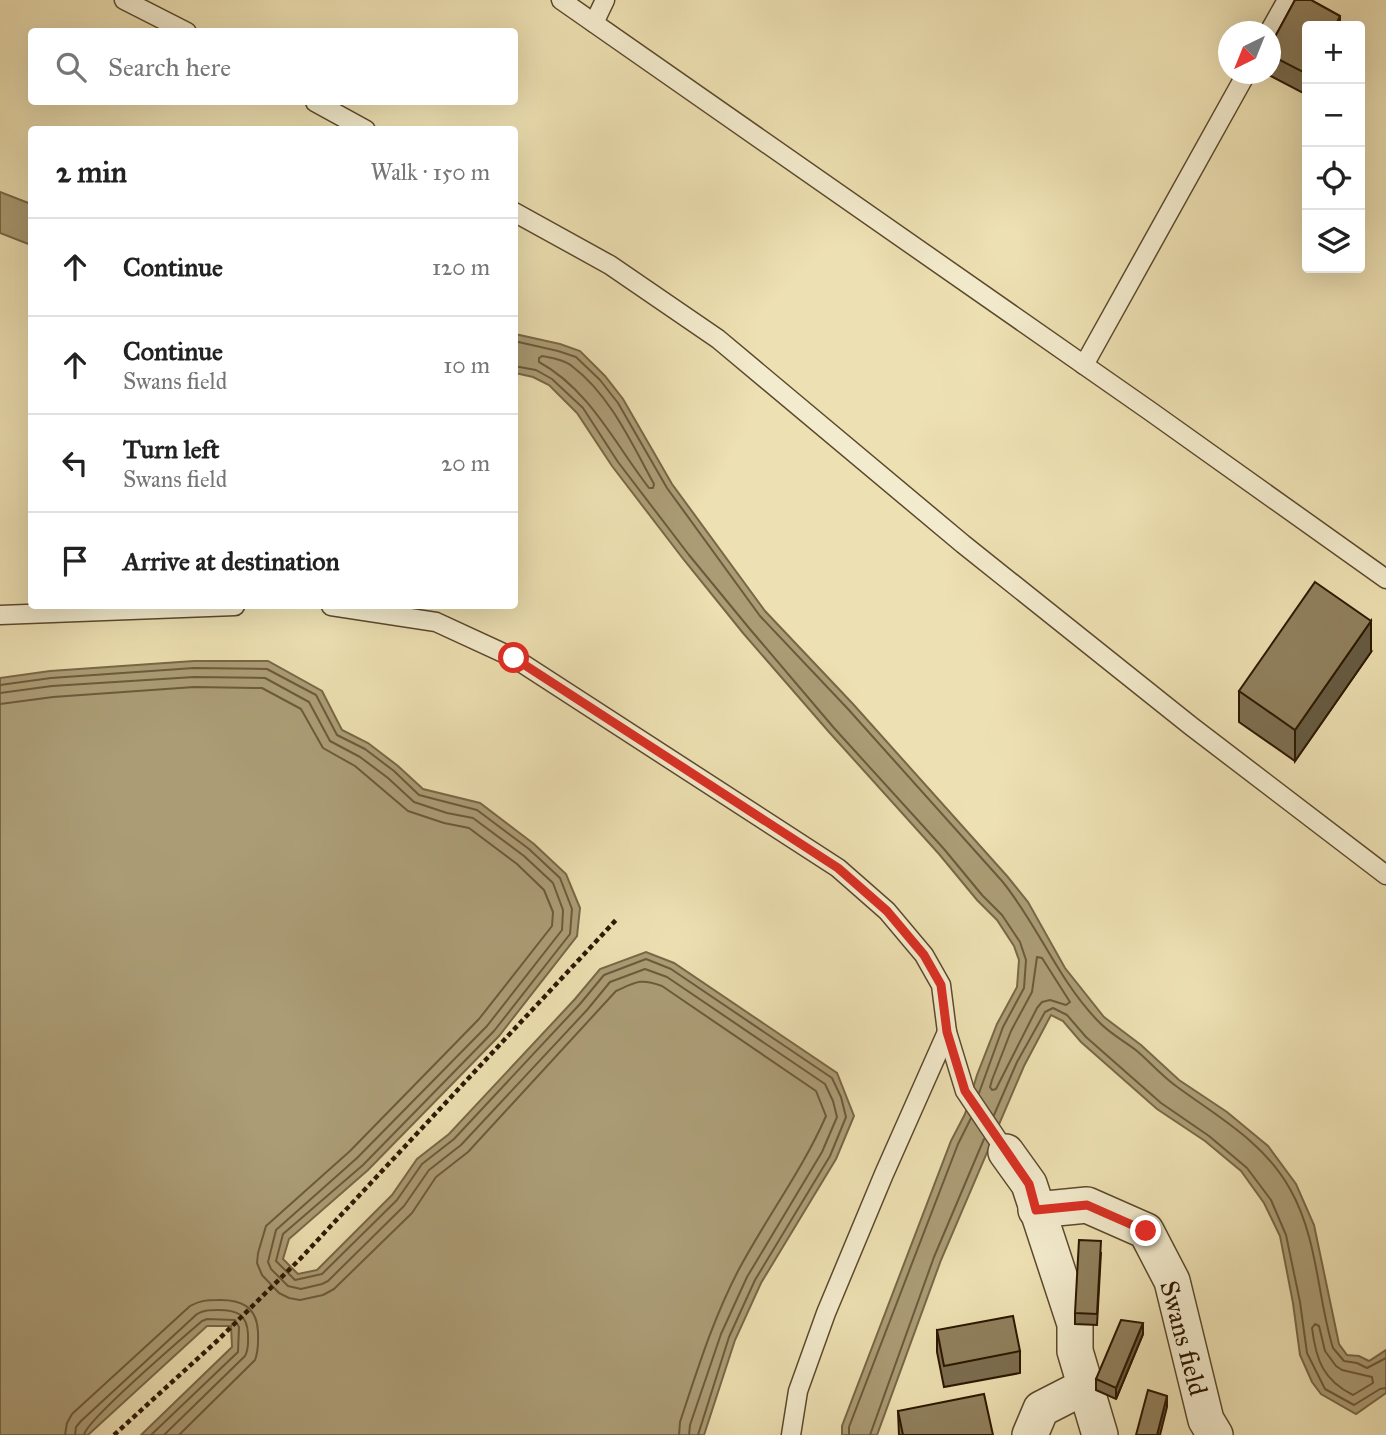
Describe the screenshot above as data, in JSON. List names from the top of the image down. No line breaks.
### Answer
{"streets":{"street":["Swans field"]},"north":"bottom left","page":{"map_buttons":["+","−"],"search":"Search here","heading":["2 min","Walk · 150 m"],"list":[["Continue","120 m"],["Continue","Swans field","10 m"],["Turn left","Swans field","20 m"],"Arrive at destination"]}}
